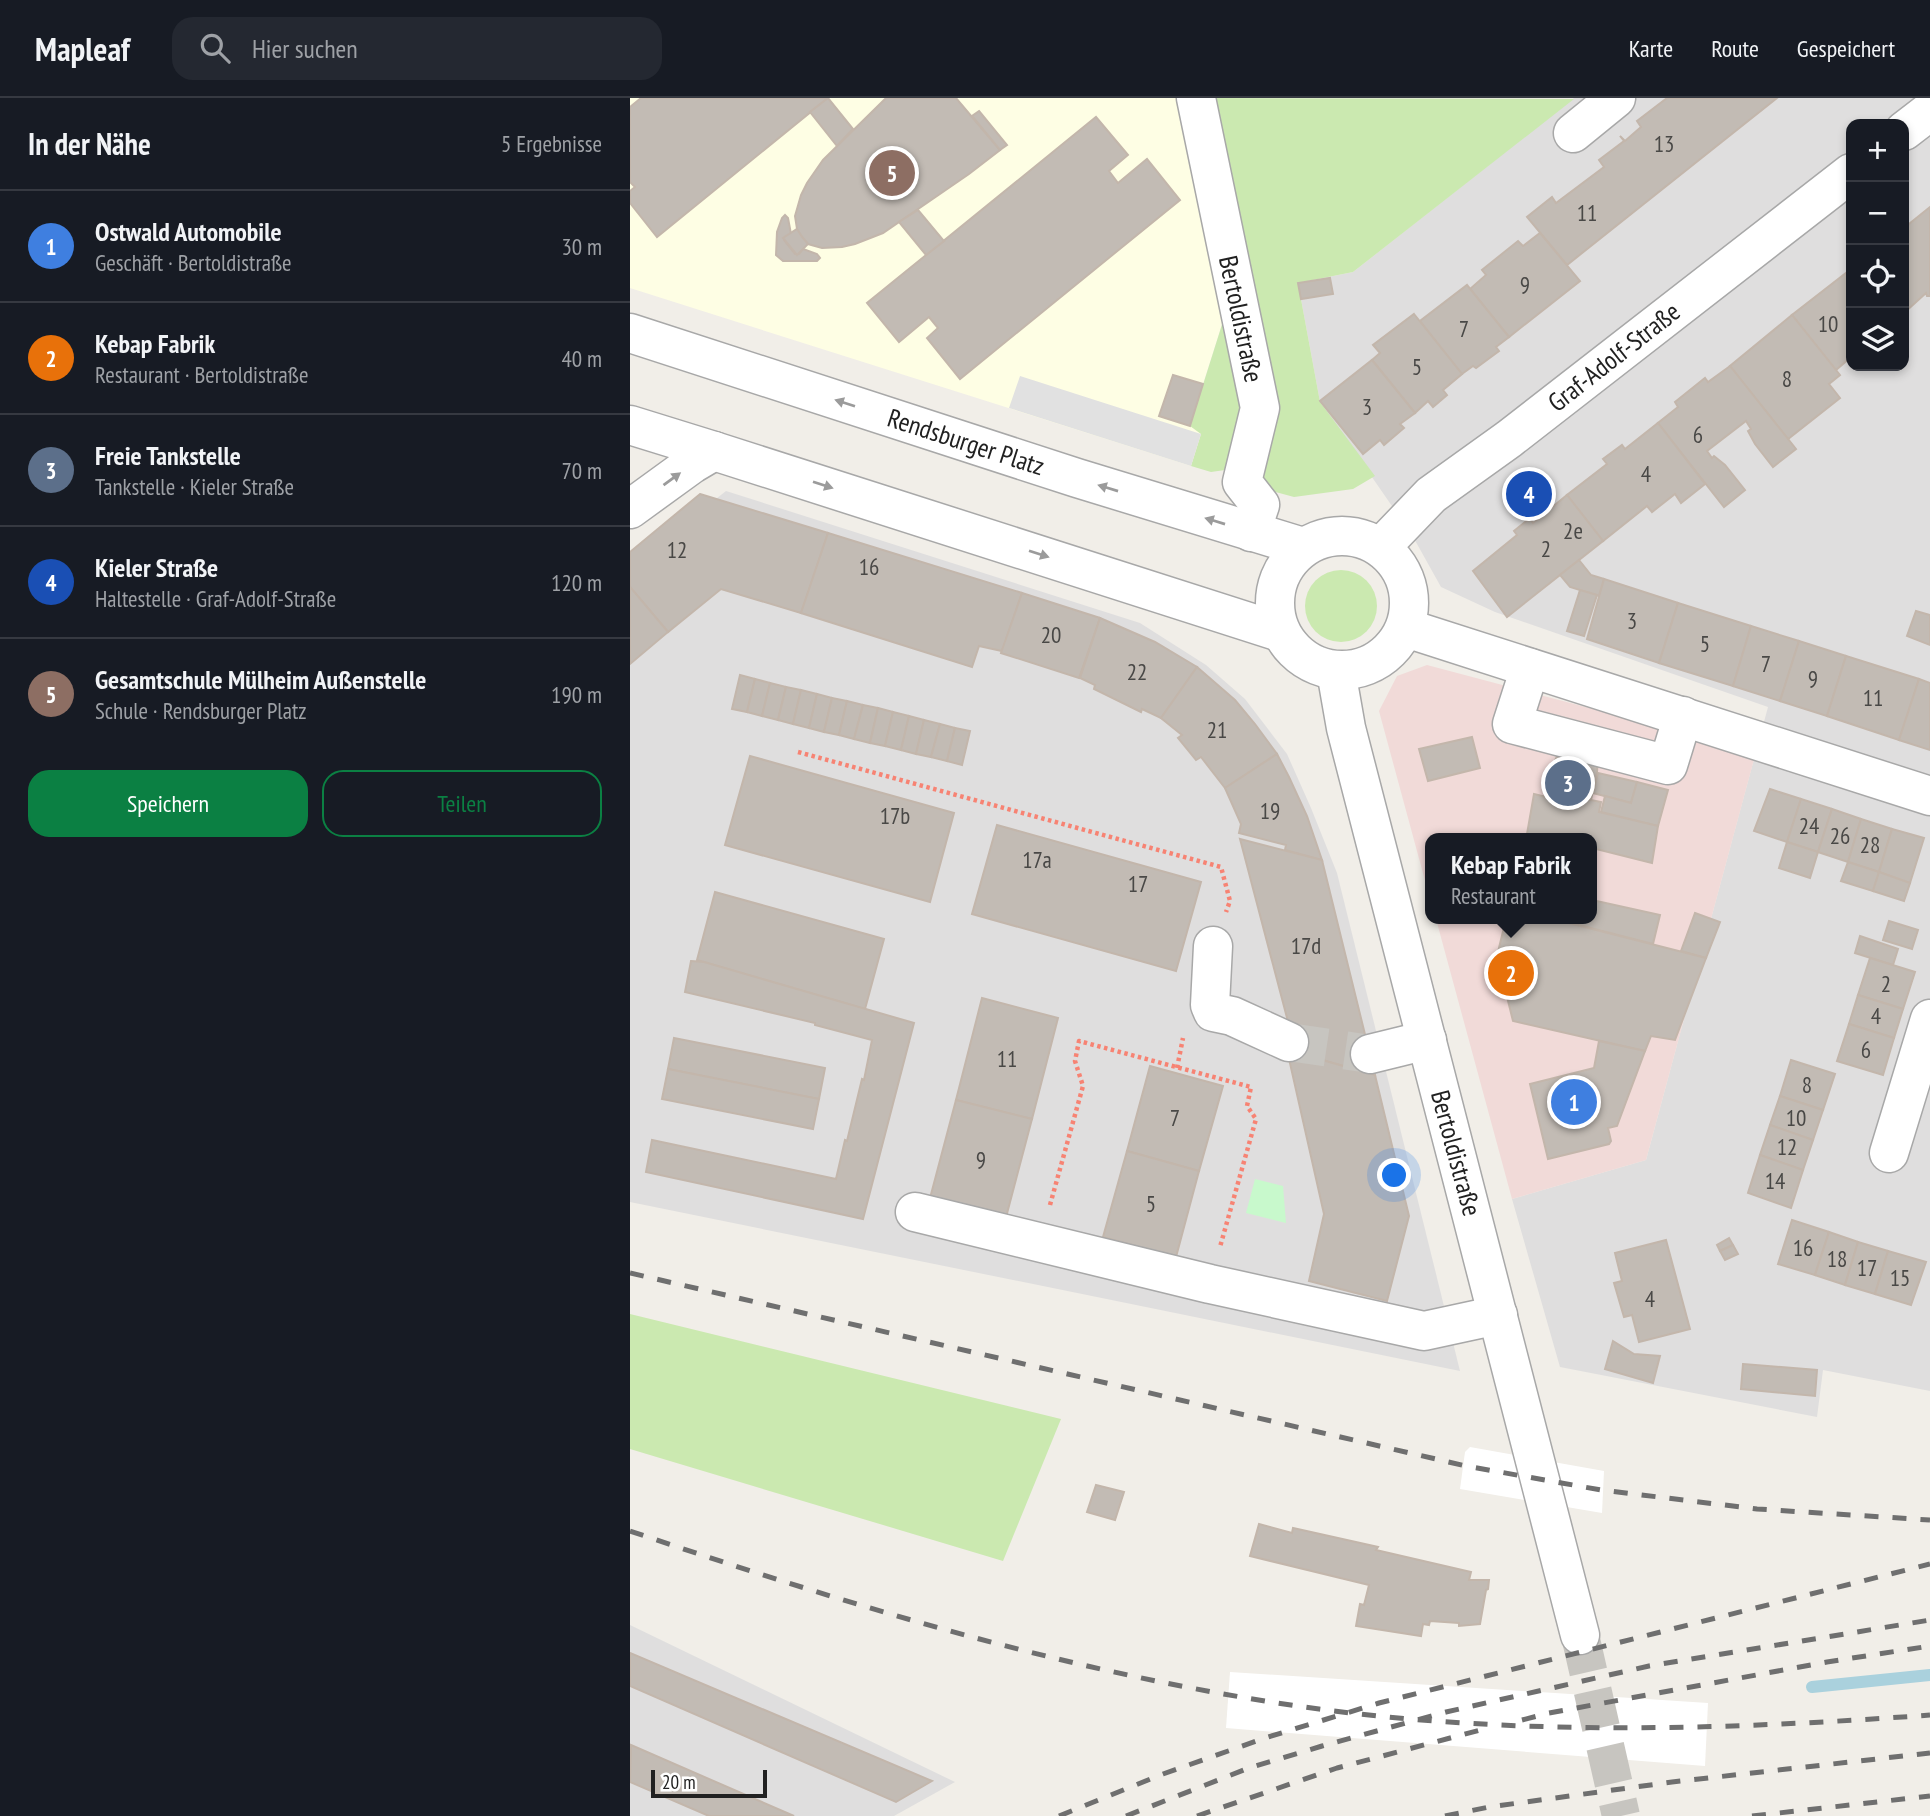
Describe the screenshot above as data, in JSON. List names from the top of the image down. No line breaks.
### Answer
{"streets":{"street":["Bertoldistraße","Graf-Adolf-Straße","Rendsburger Platz"]},"crossings":[["Bertoldistraße","Graf-Adolf-Straße"],["Bertoldistraße","Rendsburger Platz"],["Graf-Adolf-Straße","Rendsburger Platz"]],"house_numbers":["13","11","9","10","7","5","8","3","6","4","2e","2","12","16","3","20","5","7","22","9","11","21","19","17b","24","26","28","17a","17","17d","2","4","6","11","8","7","10","12","9","14","5","16","18","17","15","4"],"scale_bar":"20 m","page":{"header":"Mapleaf","search":"Hier suchen","nav":["Karte","Route","Gespeichert"],"heading":["In der Nähe","5 Ergebnisse"],"map_buttons":["+","−"],"pins":["5","4","3","2","1"],"list":[{"mark":"1","name":"Ostwald Automobile","note":"Geschäft · Bertoldistraße","value":"30 m"},{"mark":"2","name":"Kebap Fabrik","note":"Restaurant · Bertoldistraße","value":"40 m"},{"mark":"3","name":"Freie Tankstelle","note":"Tankstelle · Kieler Straße","value":"70 m"},{"mark":"4","name":"Kieler Straße","note":"Haltestelle · Graf-Adolf-Straße","value":"120 m"},{"mark":"5","name":"Gesamtschule Mülheim Außenstelle","note":"Schule · Rendsburger Platz","value":"190 m"}],"buttons":["Speichern","Teilen"],"popup":["Kebap Fabrik","Restaurant"],"scale":"20 m"}}
